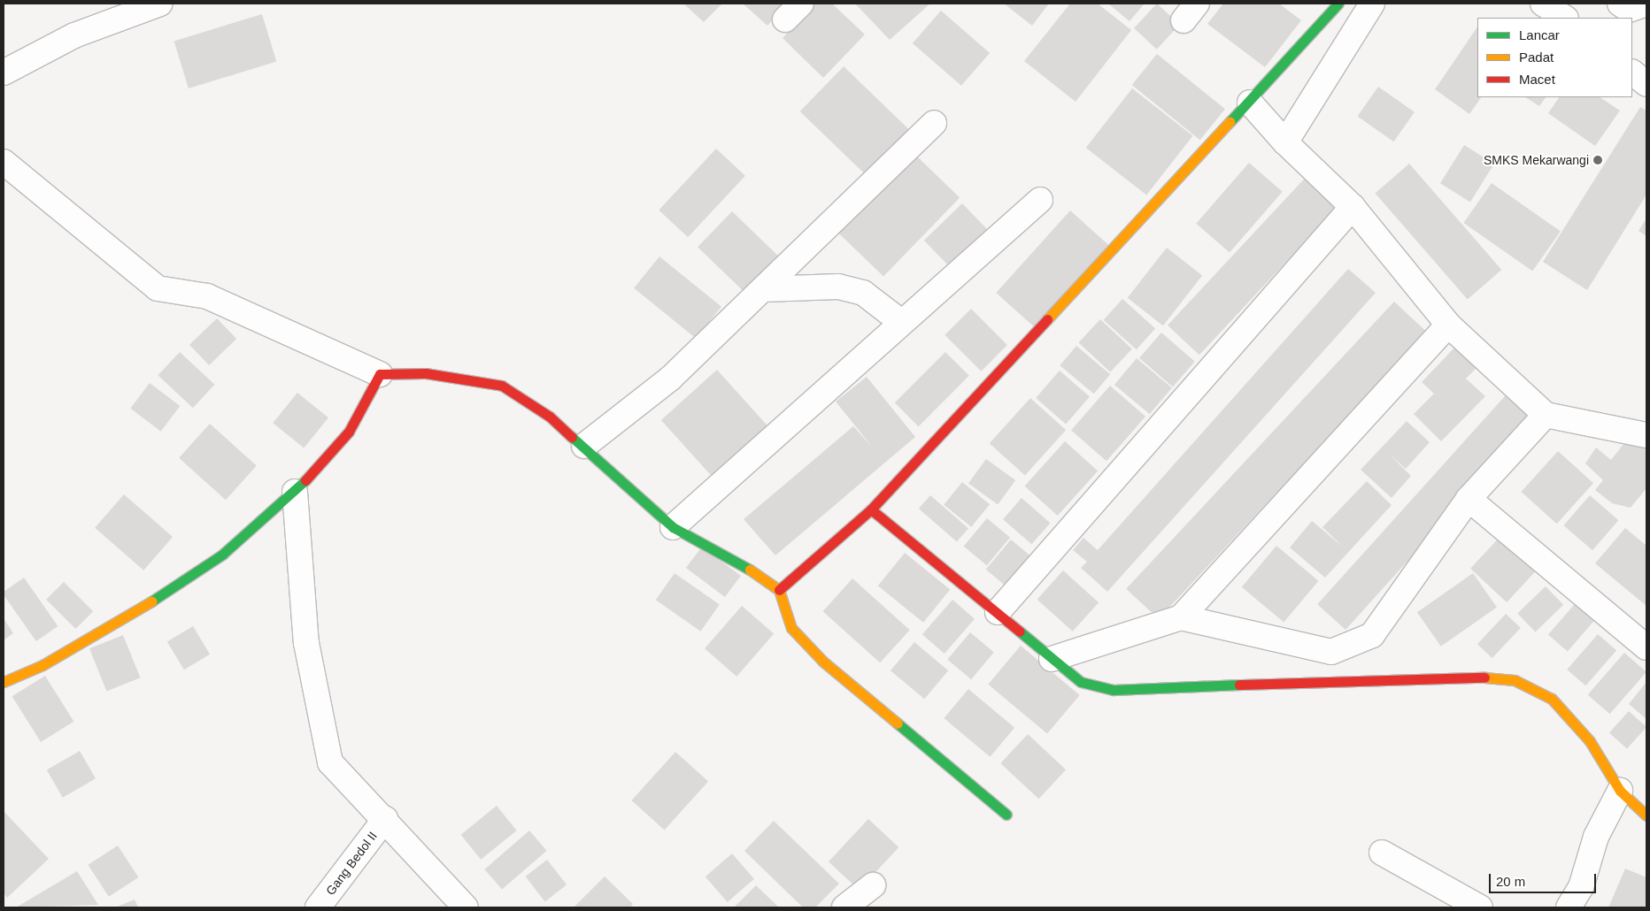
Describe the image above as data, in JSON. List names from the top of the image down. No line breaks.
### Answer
{"streets":{"street":["Gang Bedol II"]},"places":["SMKS Mekarwangi"],"legend":["Lancar","Padat","Macet"],"scale_bar":"20 m"}
